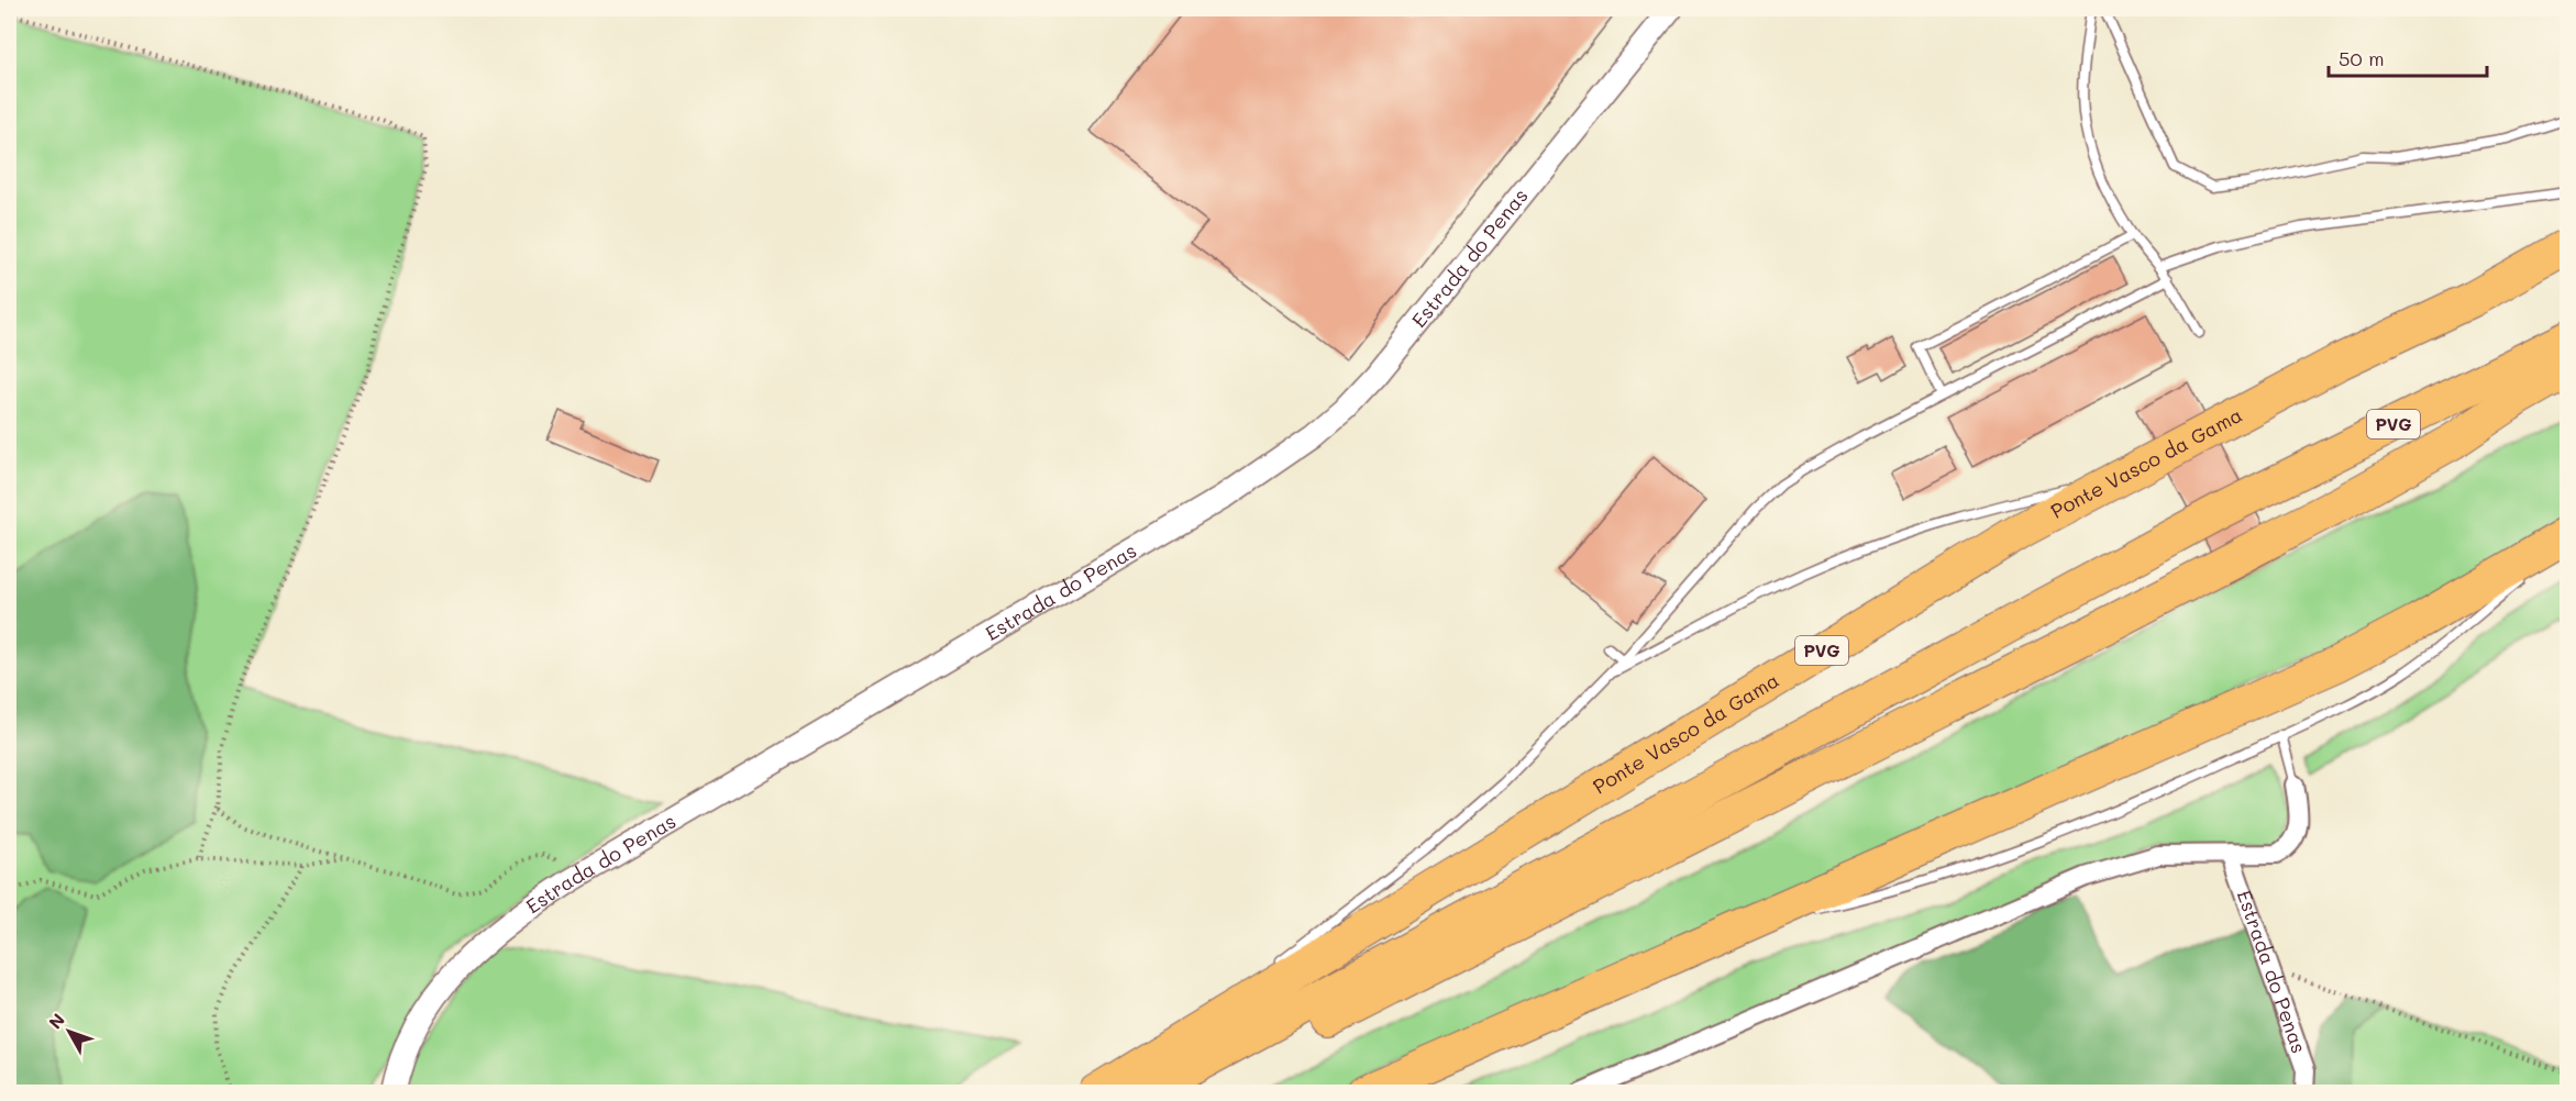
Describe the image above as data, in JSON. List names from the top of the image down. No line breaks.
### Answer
{"streets":{"highway":["PVG","Ponte Vasco da Gama"],"street":["Estrada do Penas"]},"scale_bar":"50 m","north":"top left"}
